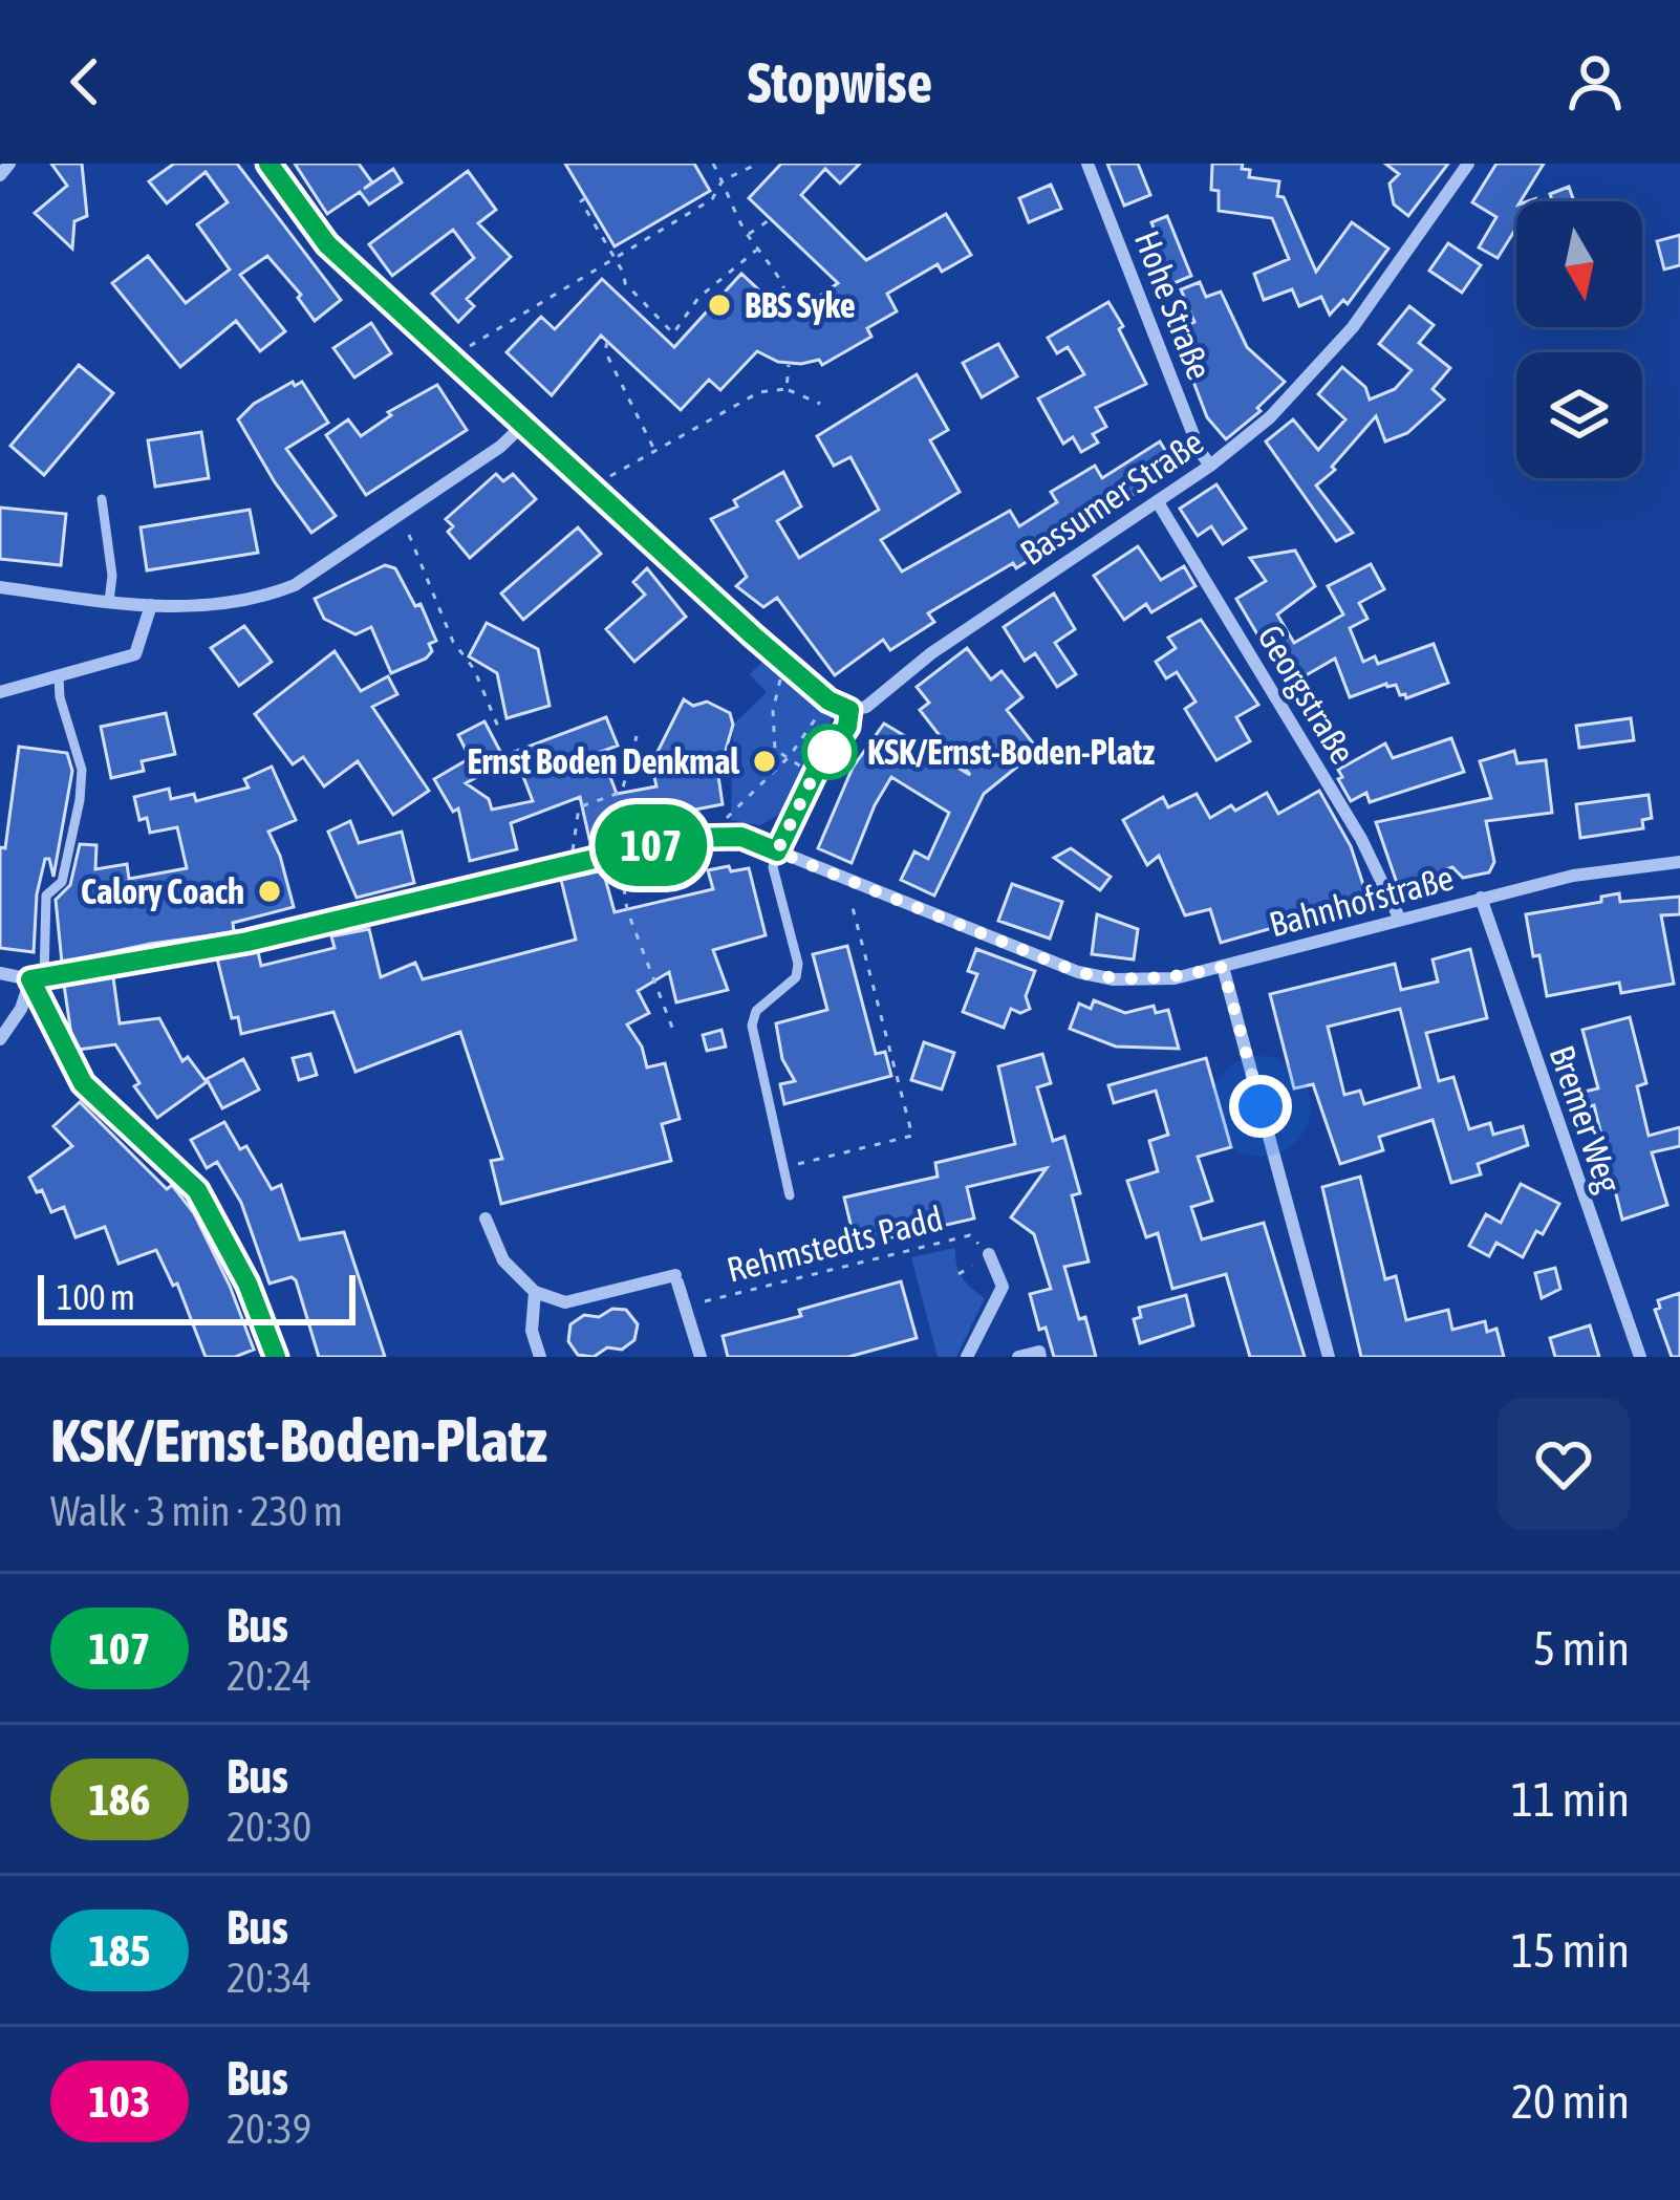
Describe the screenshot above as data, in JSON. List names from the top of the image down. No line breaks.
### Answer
{"streets":{"street":["Hohe Straße","Bassumer Straße","Georgstraße","Bahnhofstraße","Bremer Weg"],"path":["Rehmstedts Padd"]},"crossings":[["Hohe Straße","Bassumer Straße"],["Bassumer Straße","Georgstraße"],["Georgstraße","Bahnhofstraße"],["Bahnhofstraße","Bremer Weg"]],"places":["BBS Syke","KSK/Ernst-Boden-Platz","Ernst Boden Denkmal","Calory Coach"],"lines":["bus line 107"],"scale_bar":"100 m","north":"bottom","page":{"header":"Stopwise","on_map":"107","scale":"100 m","heading":["KSK/Ernst-Boden-Platz","Walk · 3 min · 230 m"],"list":[{"mark":"107","name":"Bus","note":"20:24","value":"5 min"},{"mark":"186","name":"Bus","note":"20:30","value":"11 min"},{"mark":"185","name":"Bus","note":"20:34","value":"15 min"},{"mark":"103","name":"Bus","note":"20:39","value":"20 min"}]}}
